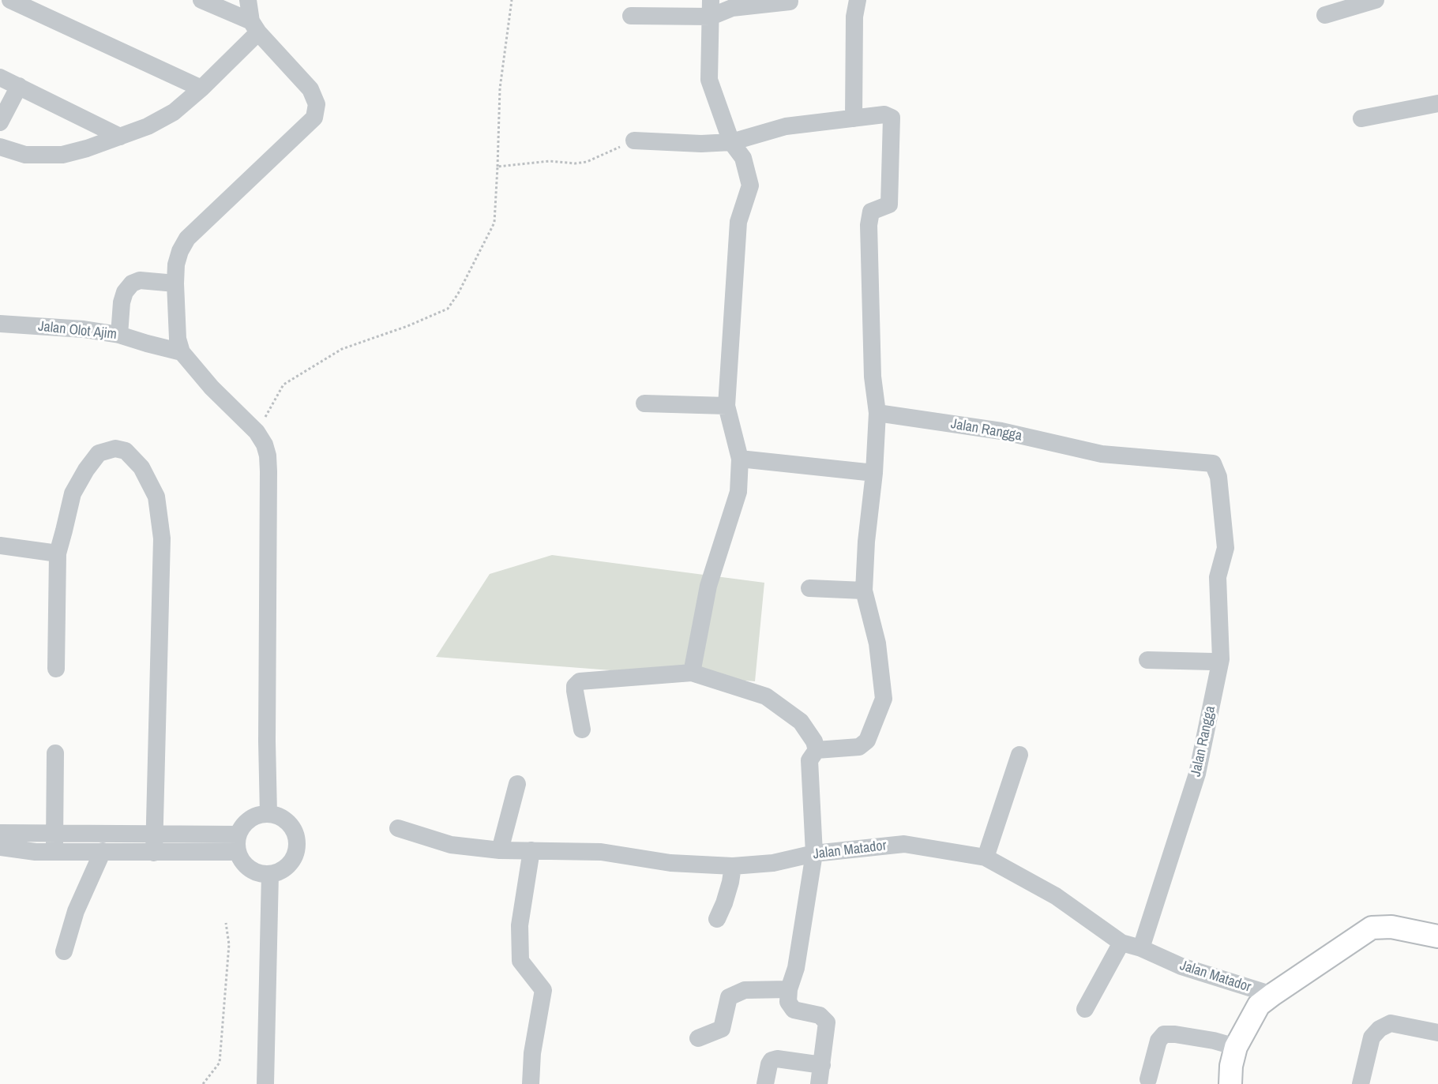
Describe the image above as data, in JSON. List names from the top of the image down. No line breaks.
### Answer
{"streets":{"street":["Jalan Olot Ajim","Jalan Rangga","Jalan Matador"]},"crossings":[["Jalan Rangga","Jalan Matador"]]}
